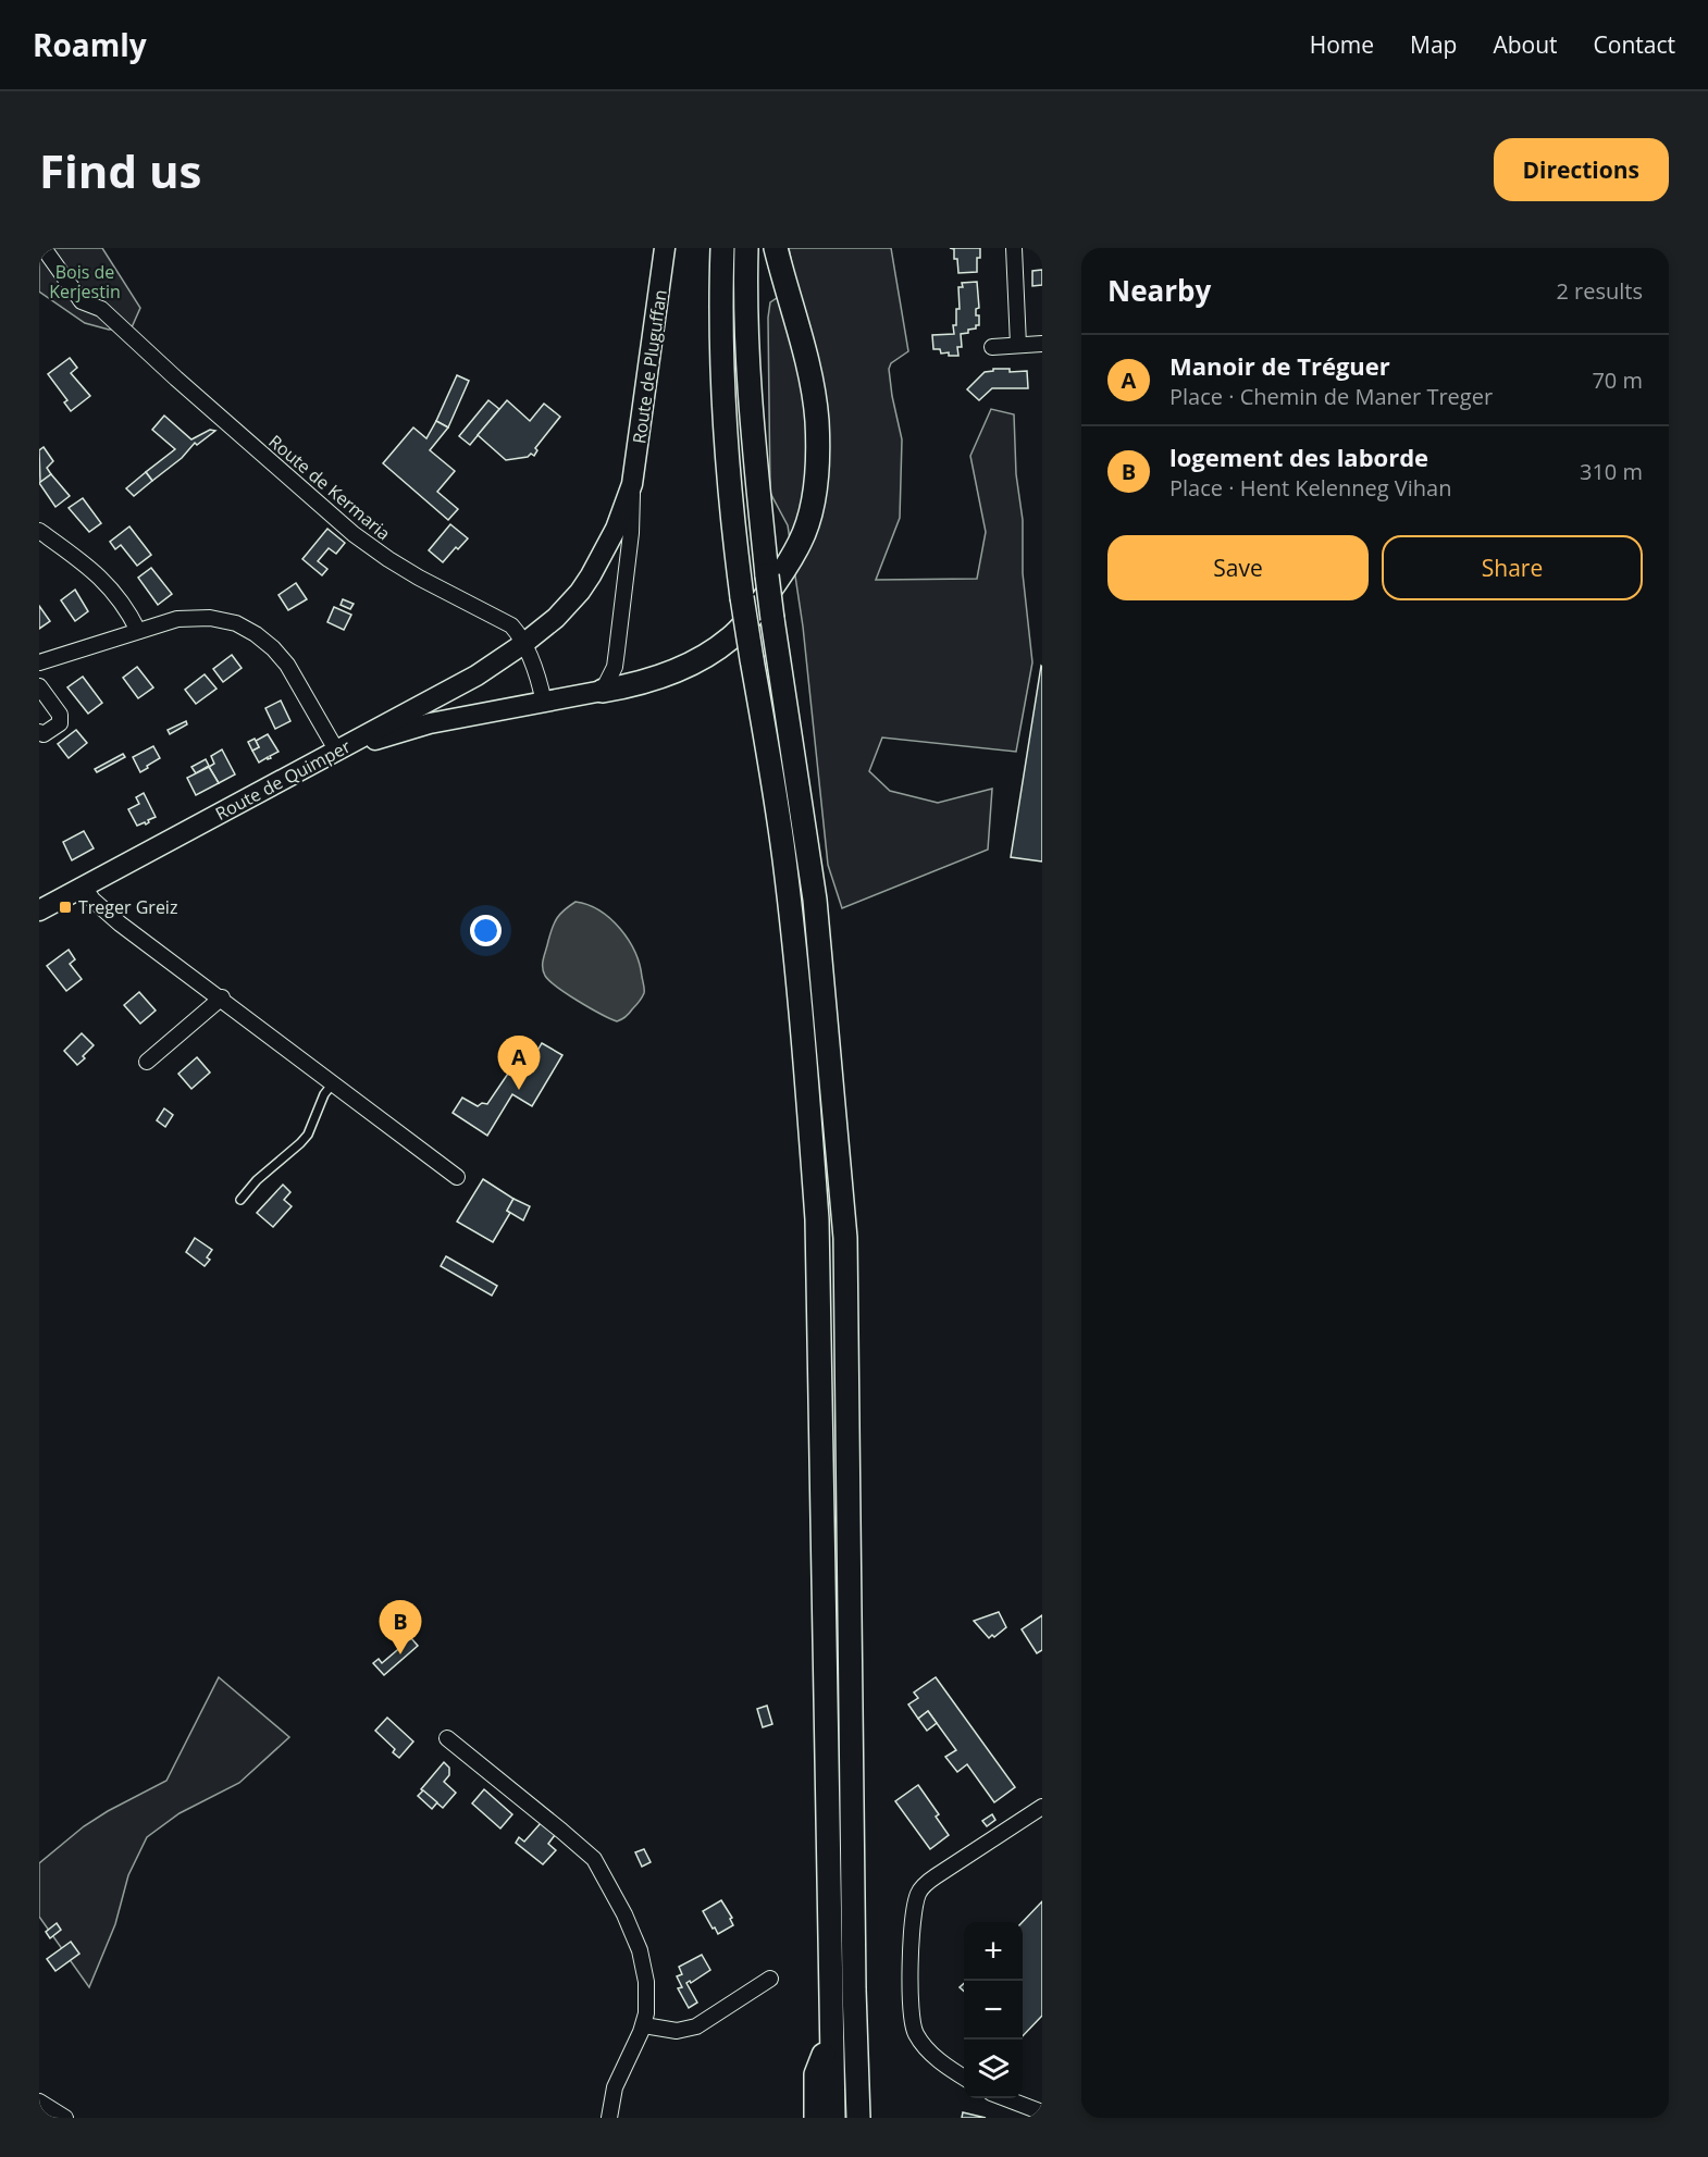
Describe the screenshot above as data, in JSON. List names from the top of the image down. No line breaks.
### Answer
{"streets":{"main road":["Route de Pluguffan","Route de Quimper"],"street":["Route de Kermaria"]},"crossings":[["Route de Pluguffan","Route de Kermaria"],["Route de Pluguffan","Route de Quimper"],["Route de Kermaria","Route de Quimper"]],"parks":["Bois de Kerjestin"],"places":{"transit":["Treger Greiz"]},"page":{"header":"Roamly","nav":["Home","Map","About","Contact"],"buttons":["Directions",["Save","Share"]],"title":"Find us","heading":["Nearby","2 results"],"list":[{"mark":"A","name":"Manoir de Tréguer","note":"Place · Chemin de Maner Treger","value":"70 m"},{"mark":"B","name":"logement des laborde","note":"Place · Hent Kelenneg Vihan","value":"310 m"}],"pins":["A","B"],"map_buttons":["+","−"]}}
